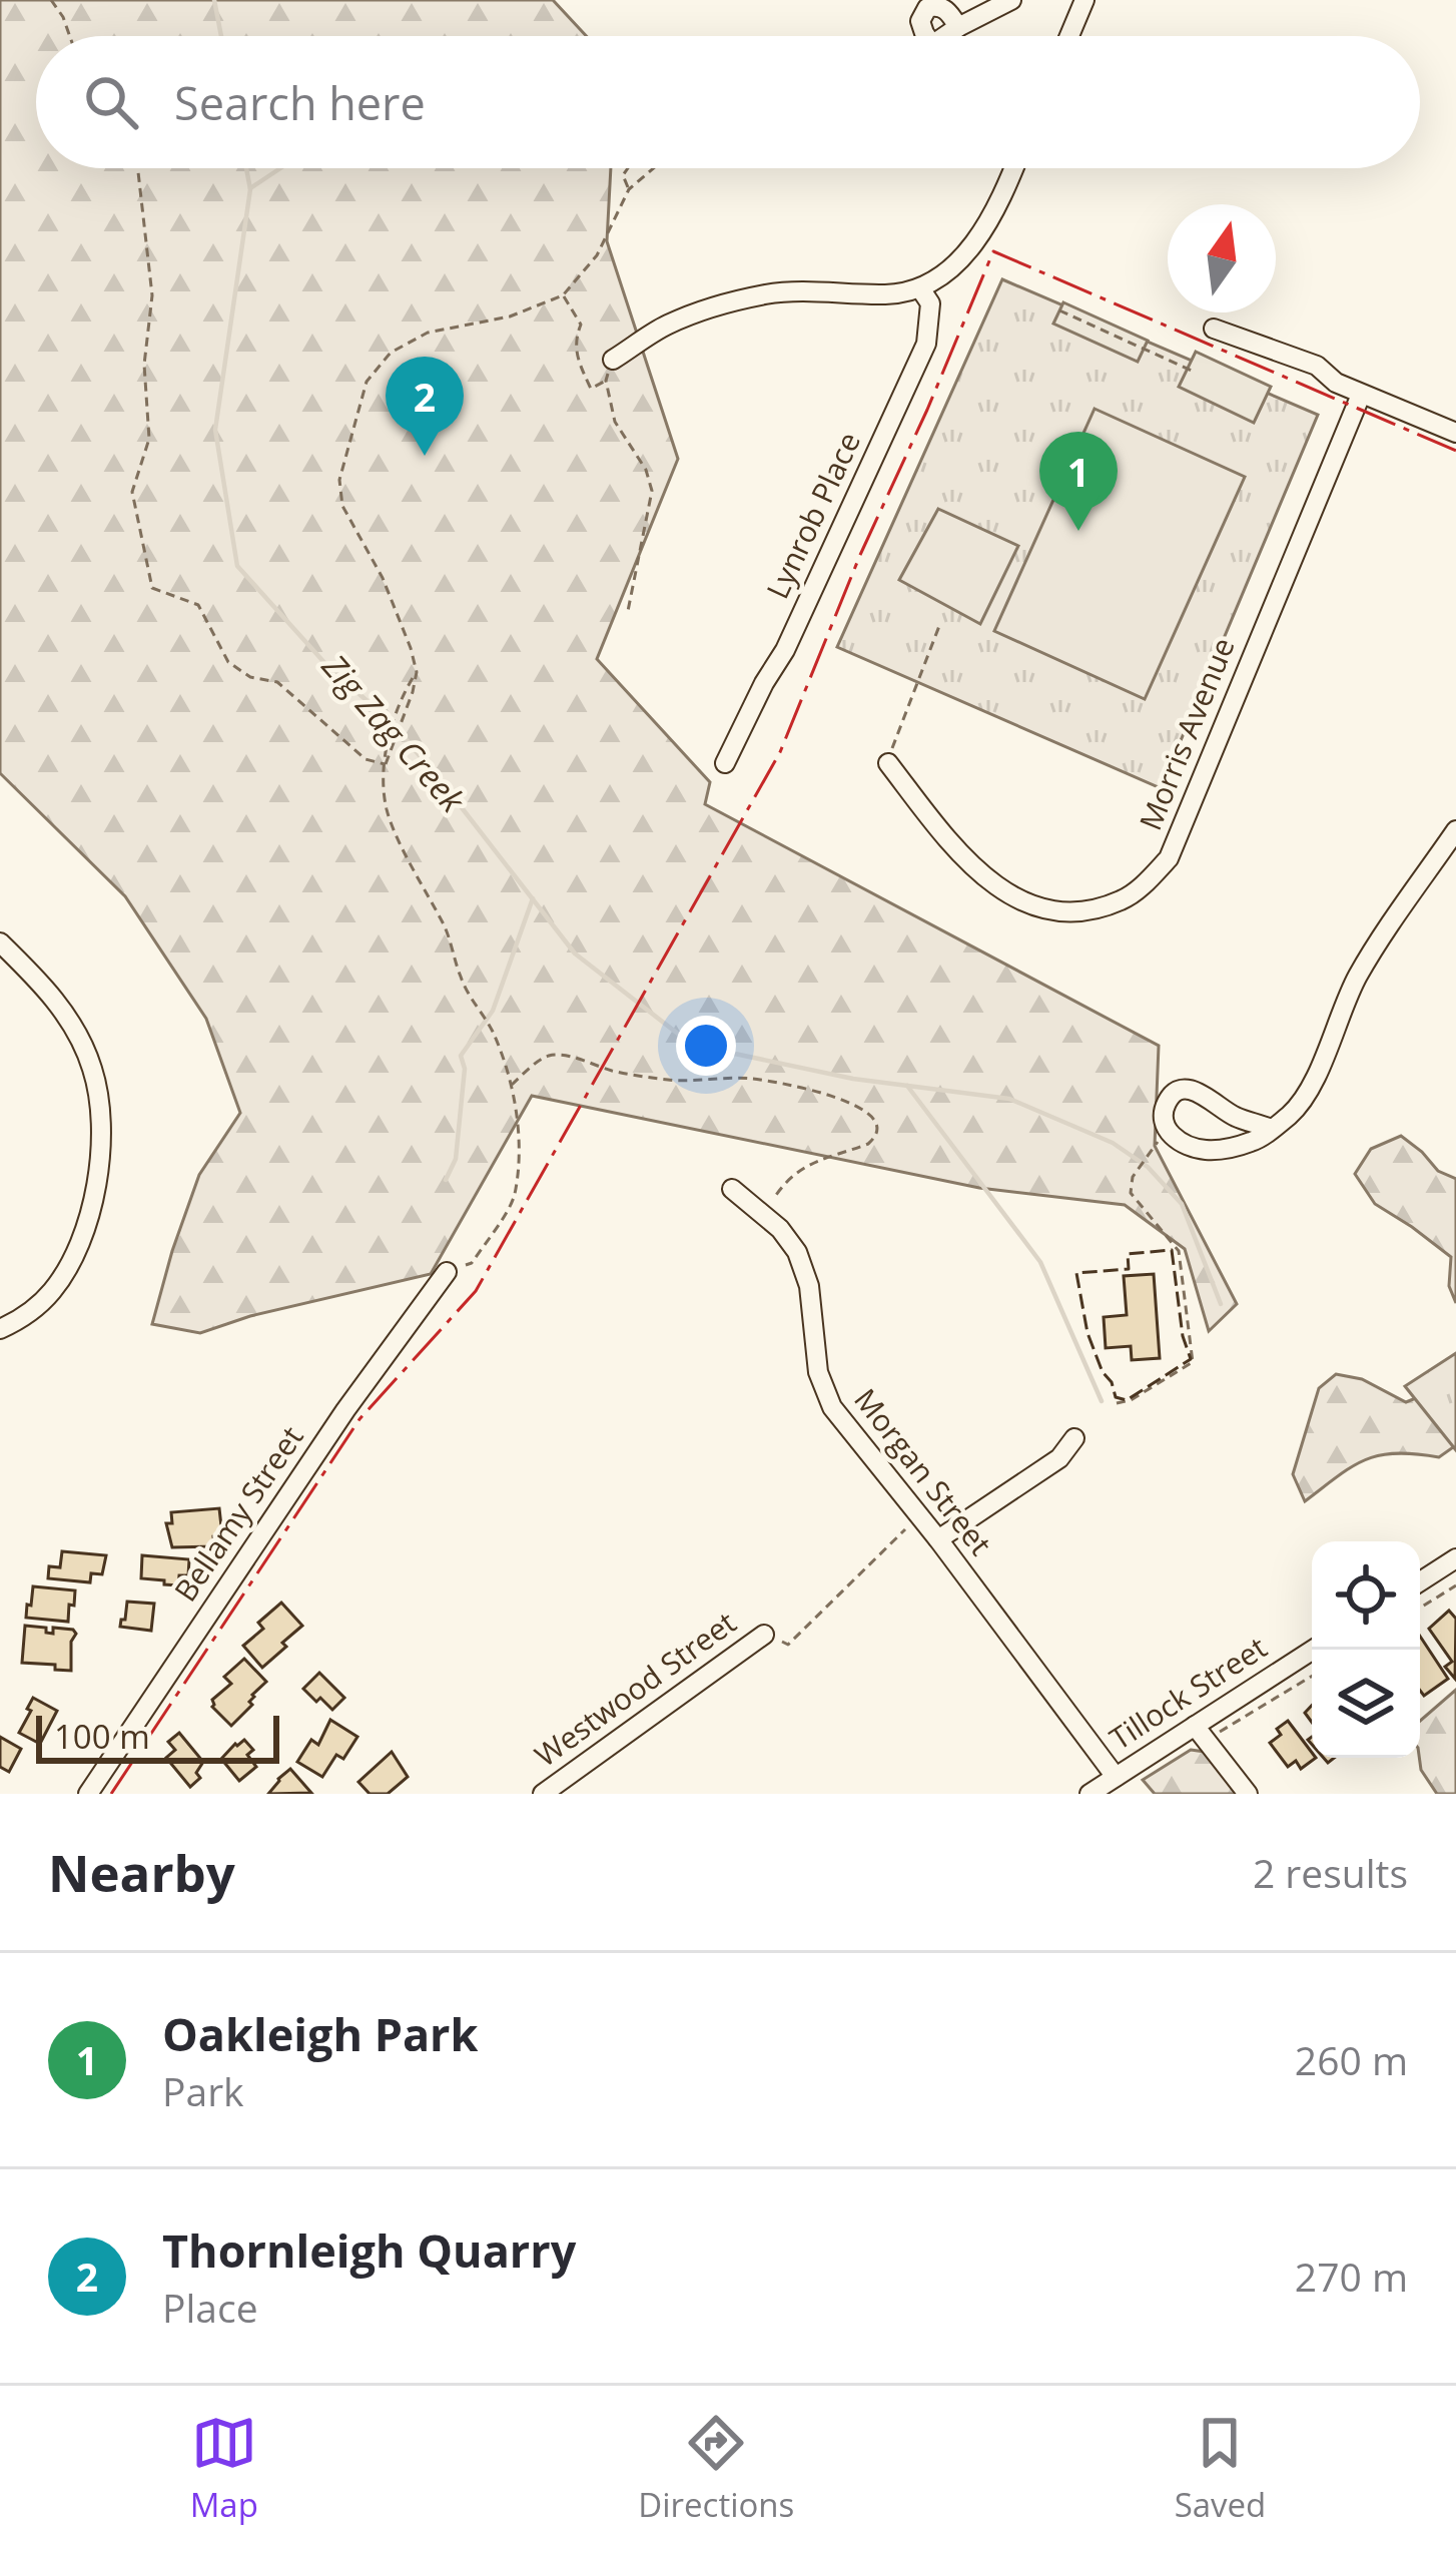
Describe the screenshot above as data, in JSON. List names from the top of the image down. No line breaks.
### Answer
{"streets":{"street":["Lynrob Place","Morris Avenue","Morgan Street","Bellamy Street","Westwood Street","Tillock Street"]},"crossings":[["Morgan Street","Tillock Street"]],"water":["Zig Zag Creek"],"scale_bar":"100 m","north":"top","page":{"search":"Search here","pins":["2","1"],"scale":"100 m","heading":["Nearby","2 results"],"list":[{"mark":"1","name":"Oakleigh Park","note":"Park","value":"260 m"},{"mark":"2","name":"Thornleigh Quarry","note":"Place","value":"270 m"}],"nav":["Map","Directions","Saved"]}}
